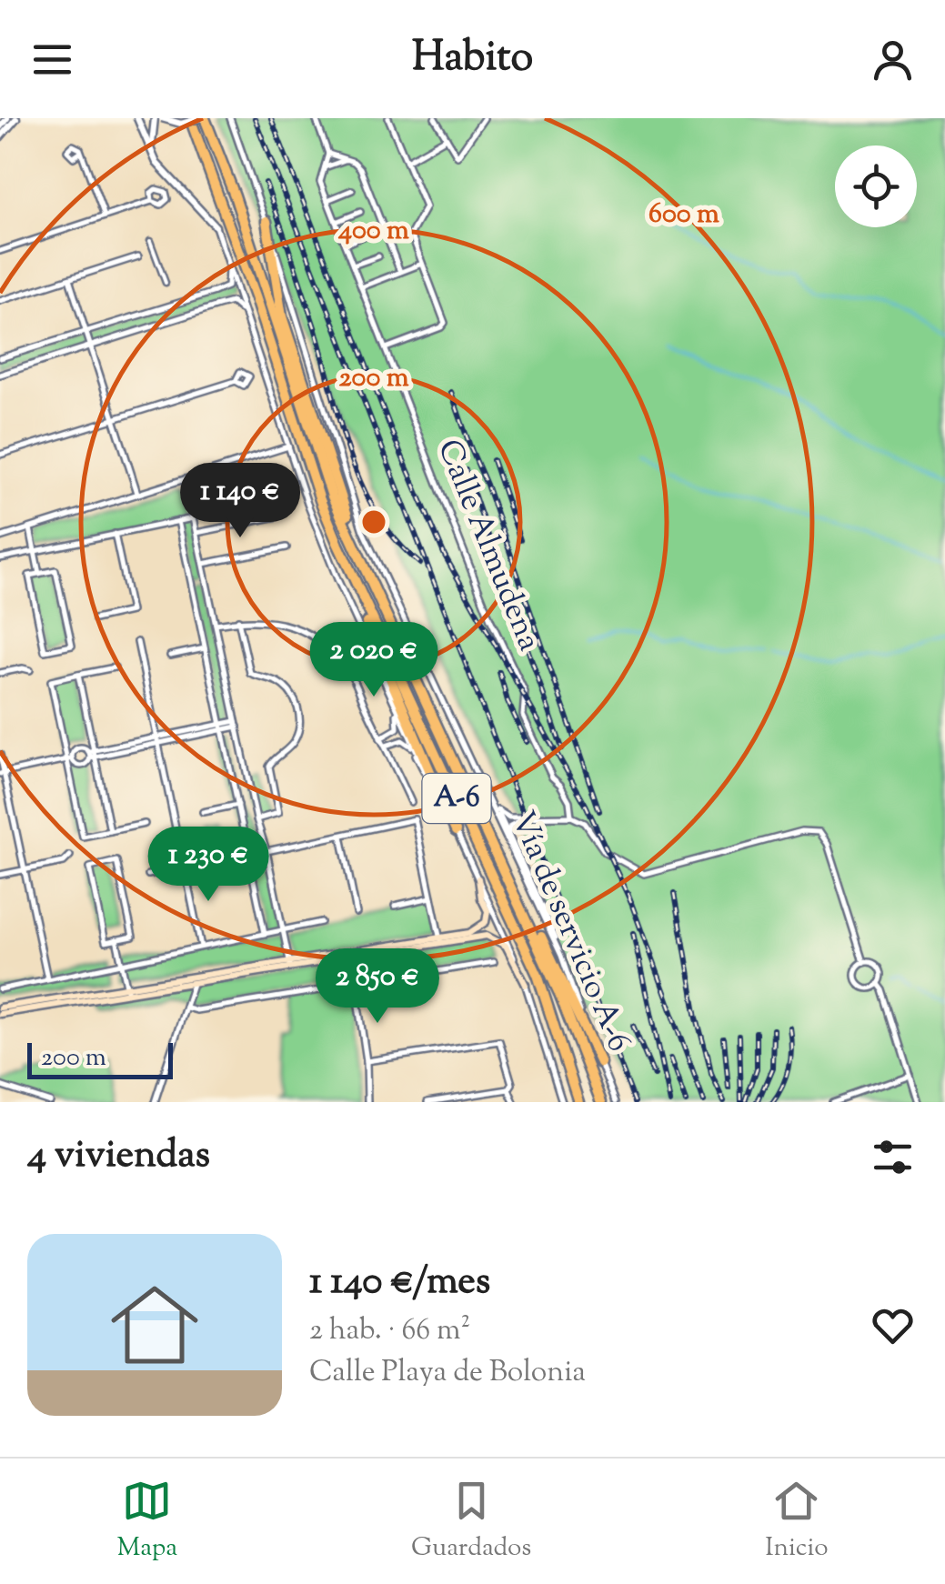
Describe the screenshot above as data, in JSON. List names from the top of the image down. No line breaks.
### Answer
{"streets":{"highway":["A-6"],"street":["Calle Almudena","Vía de servicio A-6"]},"scale_bar":"200 m","page":{"header":"Habito","price":["1 140 €","2 020 €","1 230 €","2 850 €"],"scale":"200 m","heading":"4 viviendas","list":[{"name":"1 140 €/mes","note":"2 hab. · 66 m² · Calle Playa de Bolonia"}],"tabs":["Mapa","Guardados","Inicio"]},"rings":["600 m","400 m","200 m"]}
